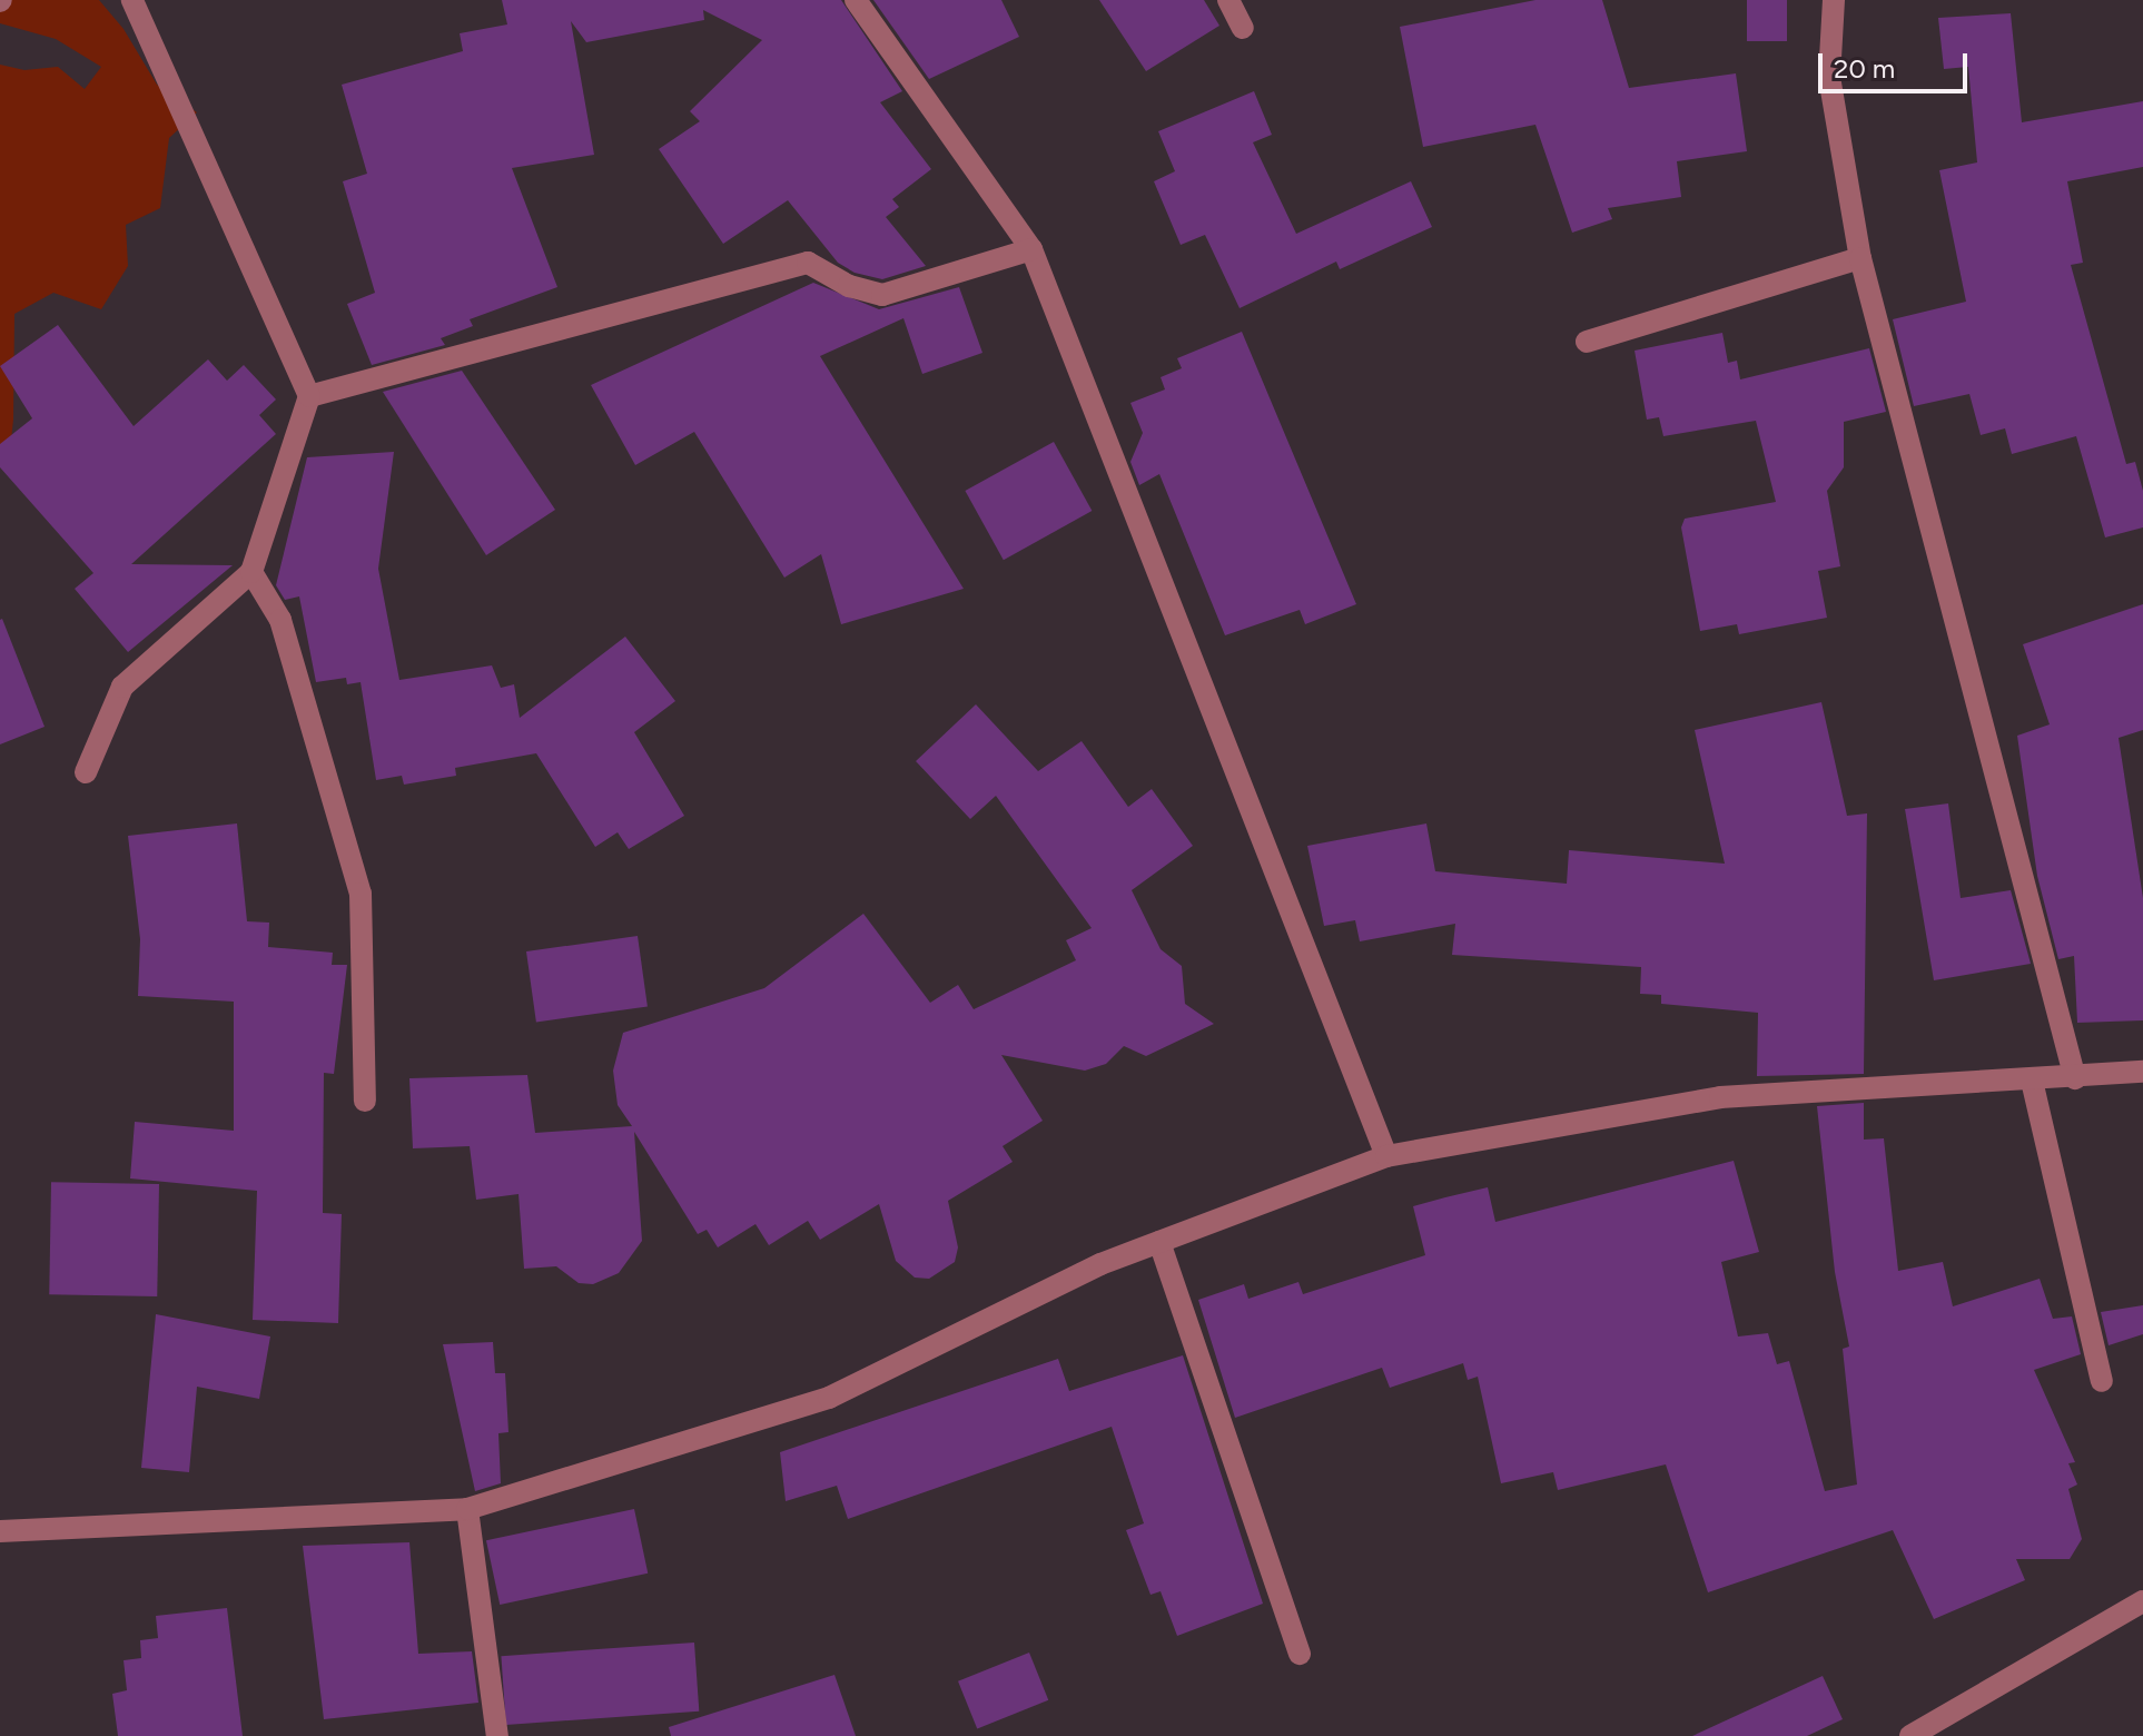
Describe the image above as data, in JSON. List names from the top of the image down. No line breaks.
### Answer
{"scale_bar":"20 m"}
